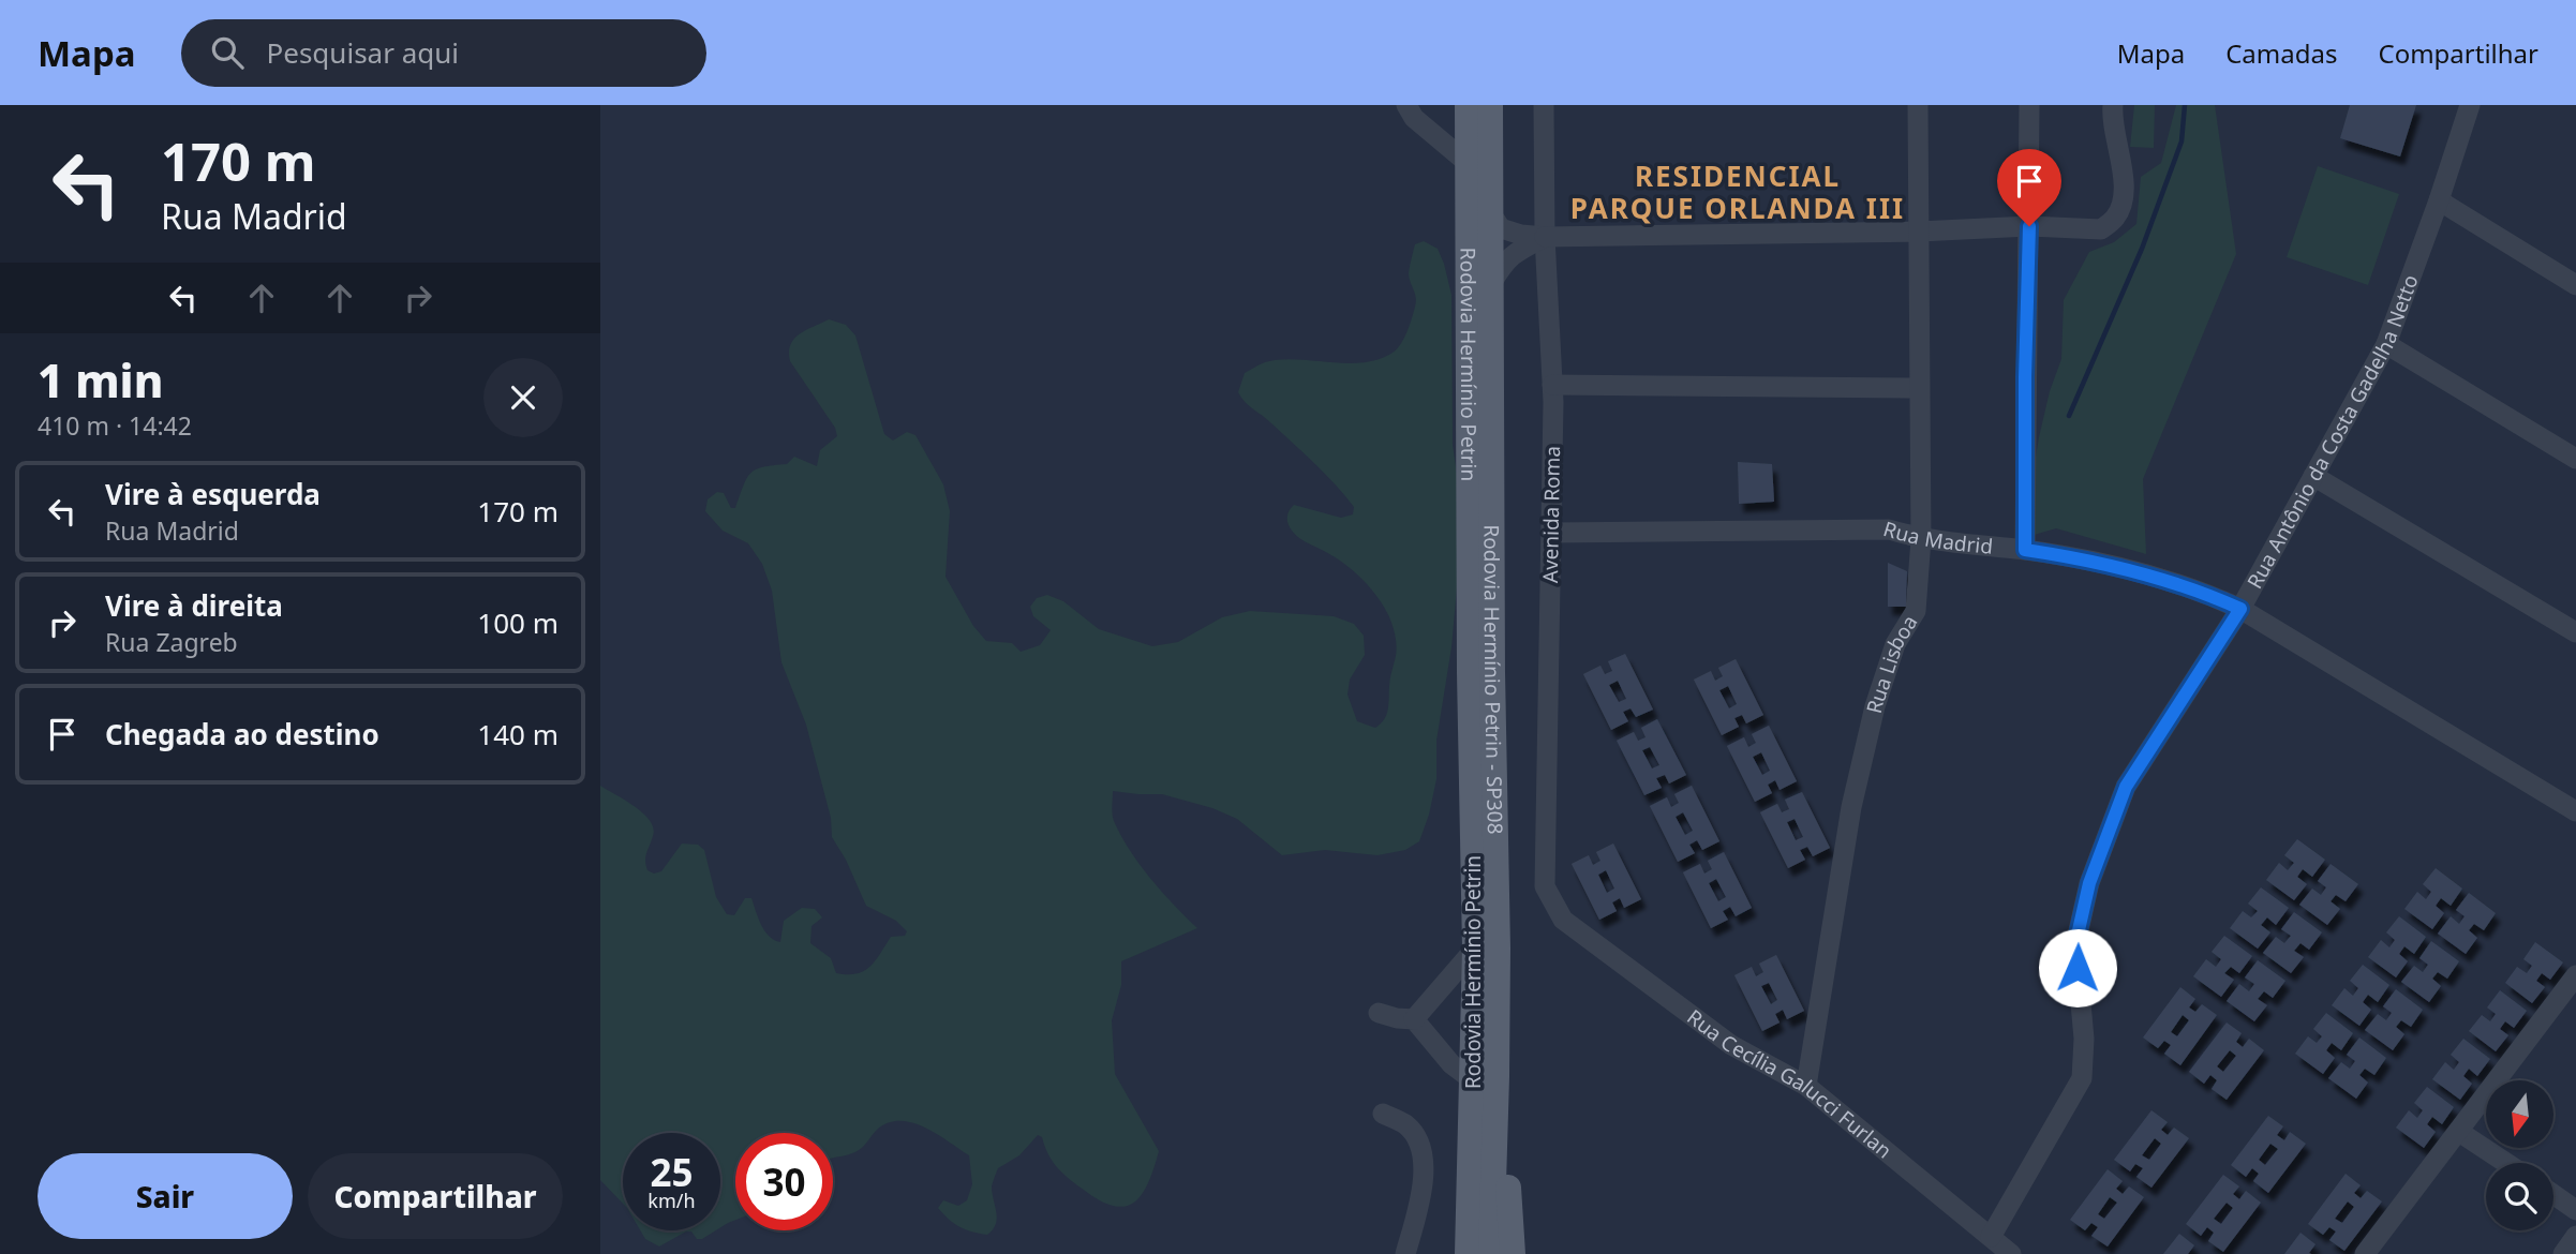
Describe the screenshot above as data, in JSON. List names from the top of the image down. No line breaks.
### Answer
{"streets":{"main road":["Rodovia Hermínio Petrin","Rodovia Hermínio Petrin - SP308"],"street":["Rua Antônio da Costa Gadelha Netto","Avenida Roma","Rua Madrid","Rua Lisboa","Rua Cecília Galucci Furlan"]},"crossings":[["Rodovia Hermínio Petrin","Rodovia Hermínio Petrin - SP308"],["Rua Antônio da Costa Gadelha Netto","Rua Madrid"],["Rua Antônio da Costa Gadelha Netto","Rua Cecília Galucci Furlan"],["Avenida Roma","Rua Madrid"],["Avenida Roma","Rua Cecília Galucci Furlan"],["Rua Madrid","Rua Lisboa"],["Rua Lisboa","Rua Cecília Galucci Furlan"]],"districts":["RESIDENCIAL PARQUE ORLANDA III"],"north":"bottom","page":{"header":"Mapa","search":"Pesquisar aqui","nav":["Mapa","Camadas","Compartilhar"],"turn":["170 m","Rua Madrid"],"heading":["1 min","410 m · 14:42"],"list":[{"name":"Vire à esquerda","note":"Rua Madrid","value":"170 m"},{"name":"Vire à direita","note":"Rua Zagreb","value":"100 m"},{"name":"Chegada ao destino","value":"140 m"}],"speed":"25 km/h","limit":"30","buttons":["Sair","Compartilhar"]}}
